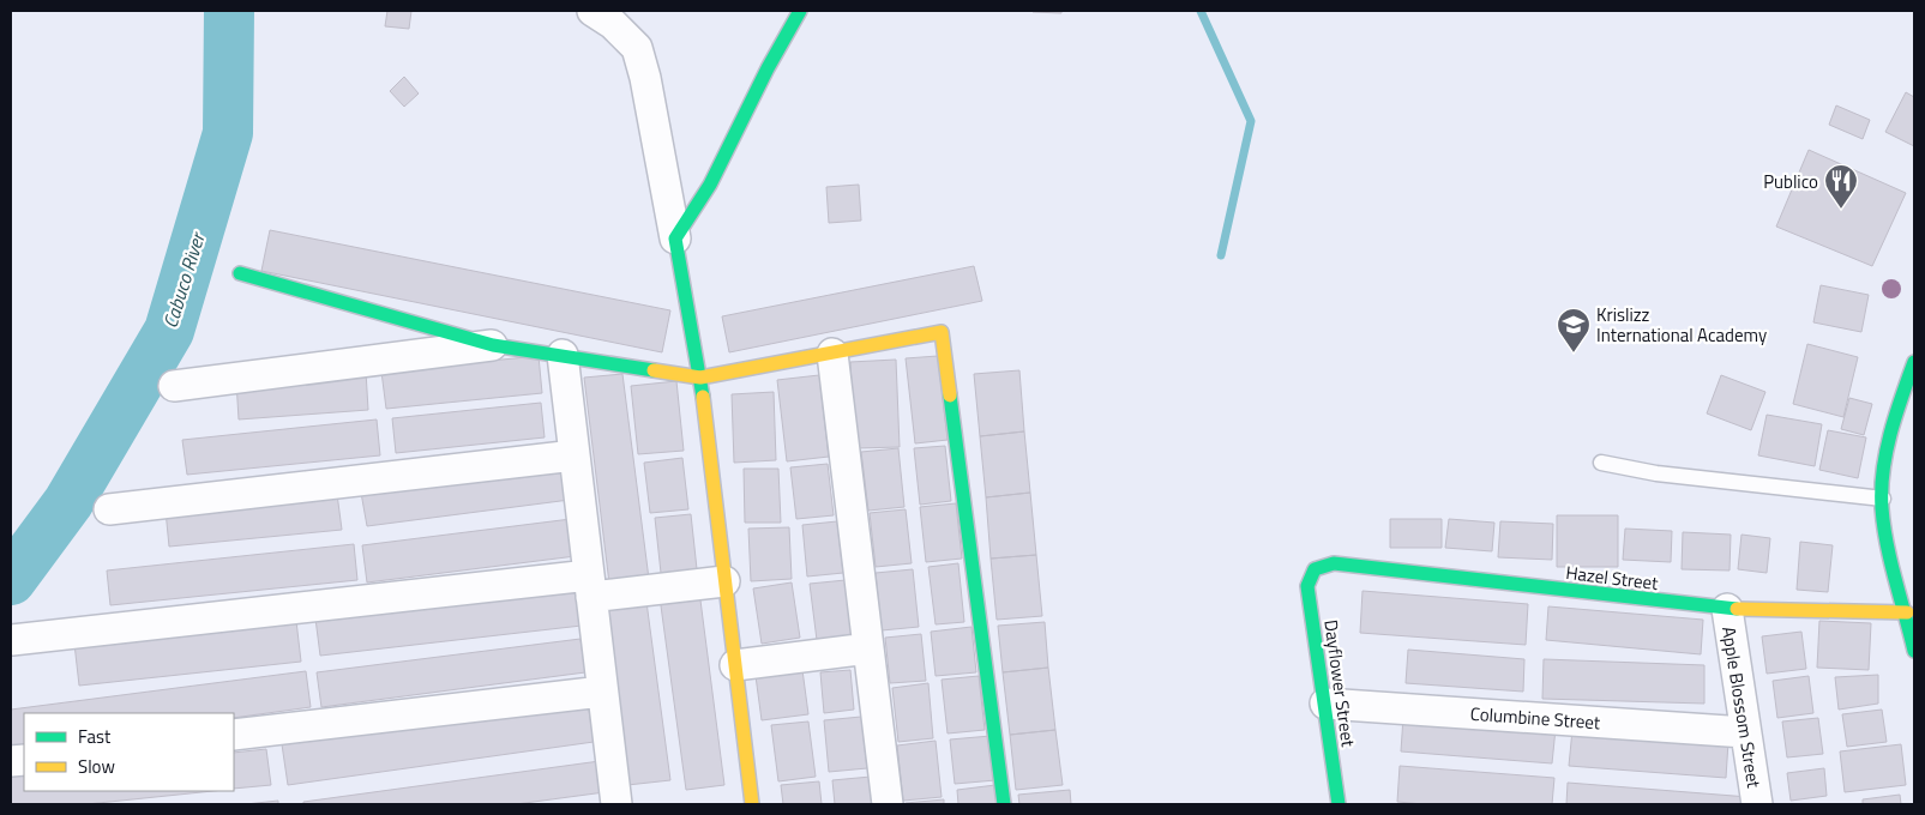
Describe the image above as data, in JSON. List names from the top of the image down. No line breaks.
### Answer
{"streets":{"street":["Hazel Street","Dayflower Street","Apple Blossom Street","Columbine Street"]},"crossings":[["Hazel Street","Dayflower Street"],["Hazel Street","Apple Blossom Street"],["Dayflower Street","Columbine Street"],["Apple Blossom Street","Columbine Street"]],"water":["Cabuco River"],"places":{"restaurant":["Publico"],"school or university":["Krislizz International Academy"]},"legend":["Fast","Slow"]}
